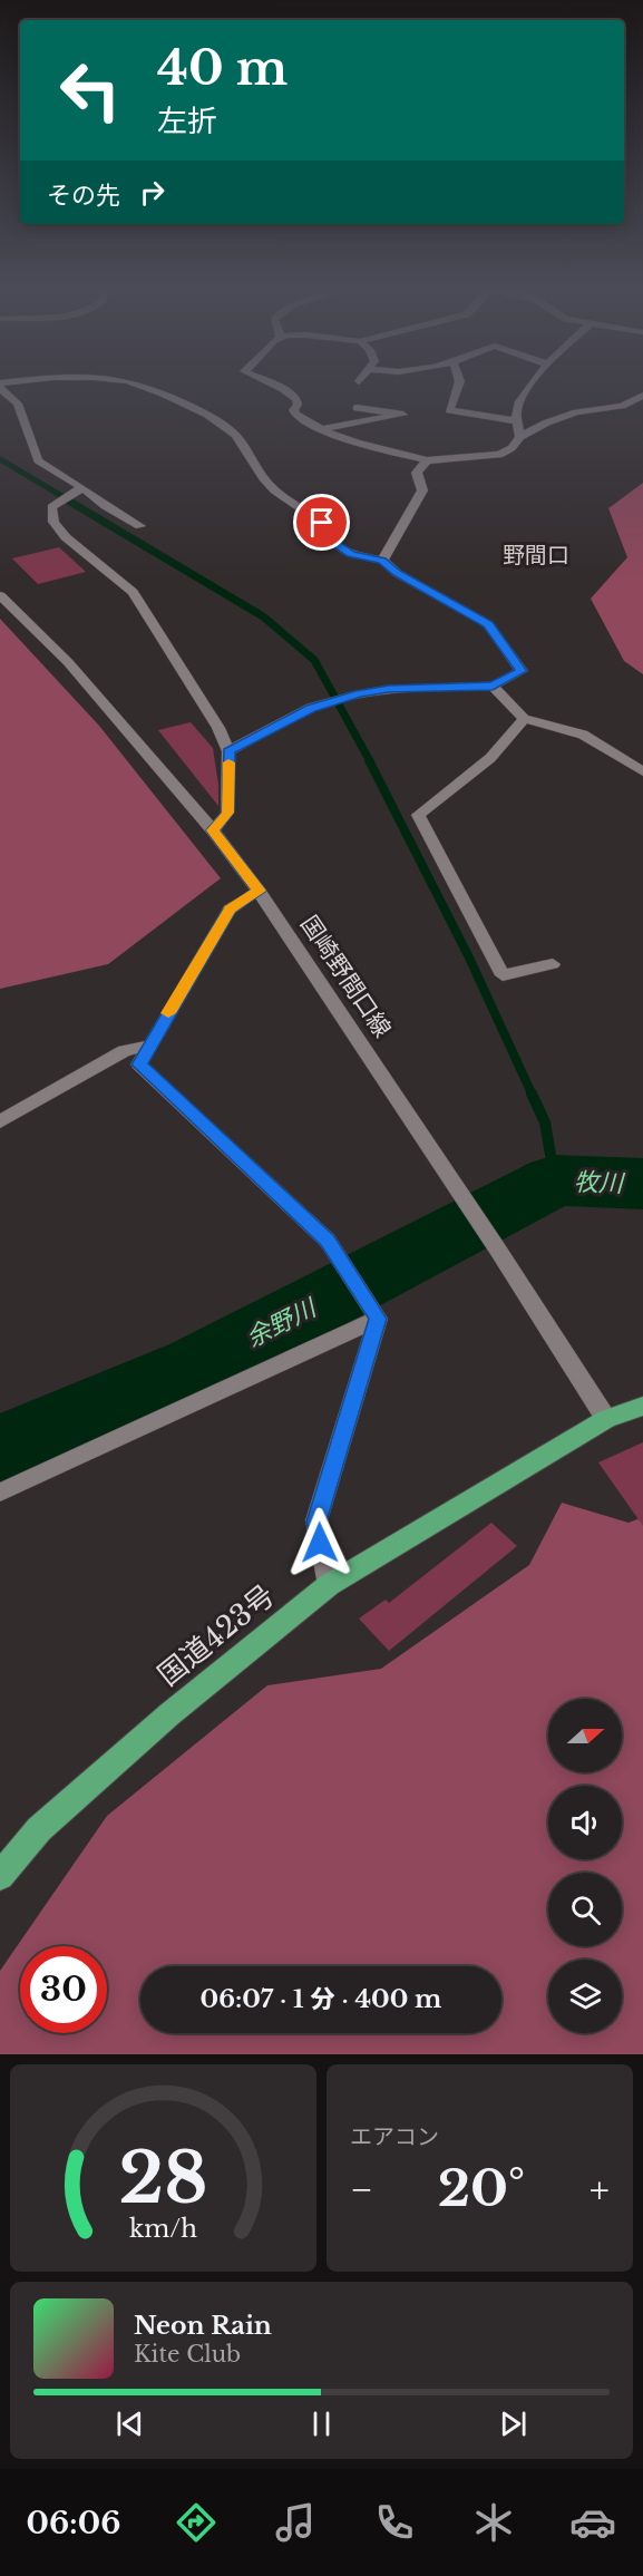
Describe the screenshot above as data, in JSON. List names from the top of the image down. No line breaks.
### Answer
{"streets":{"highway":["国道423号"],"street":["国崎野間口線"]},"crossings":[["国崎野間口線","国道423号"]],"districts":["野間口"],"water":["牧川","余野川"],"north":"right","page":{"turn":["40 m","左折"],"then":"その先","limit":"30","trip":"06:07 · 1 分 · 400 m","tile":"エアコン","heat":["−","20°","+"],"song":["Neon Rain","Kite Club"],"tabs":"06:06","gauge":["28","km/h"]}}
